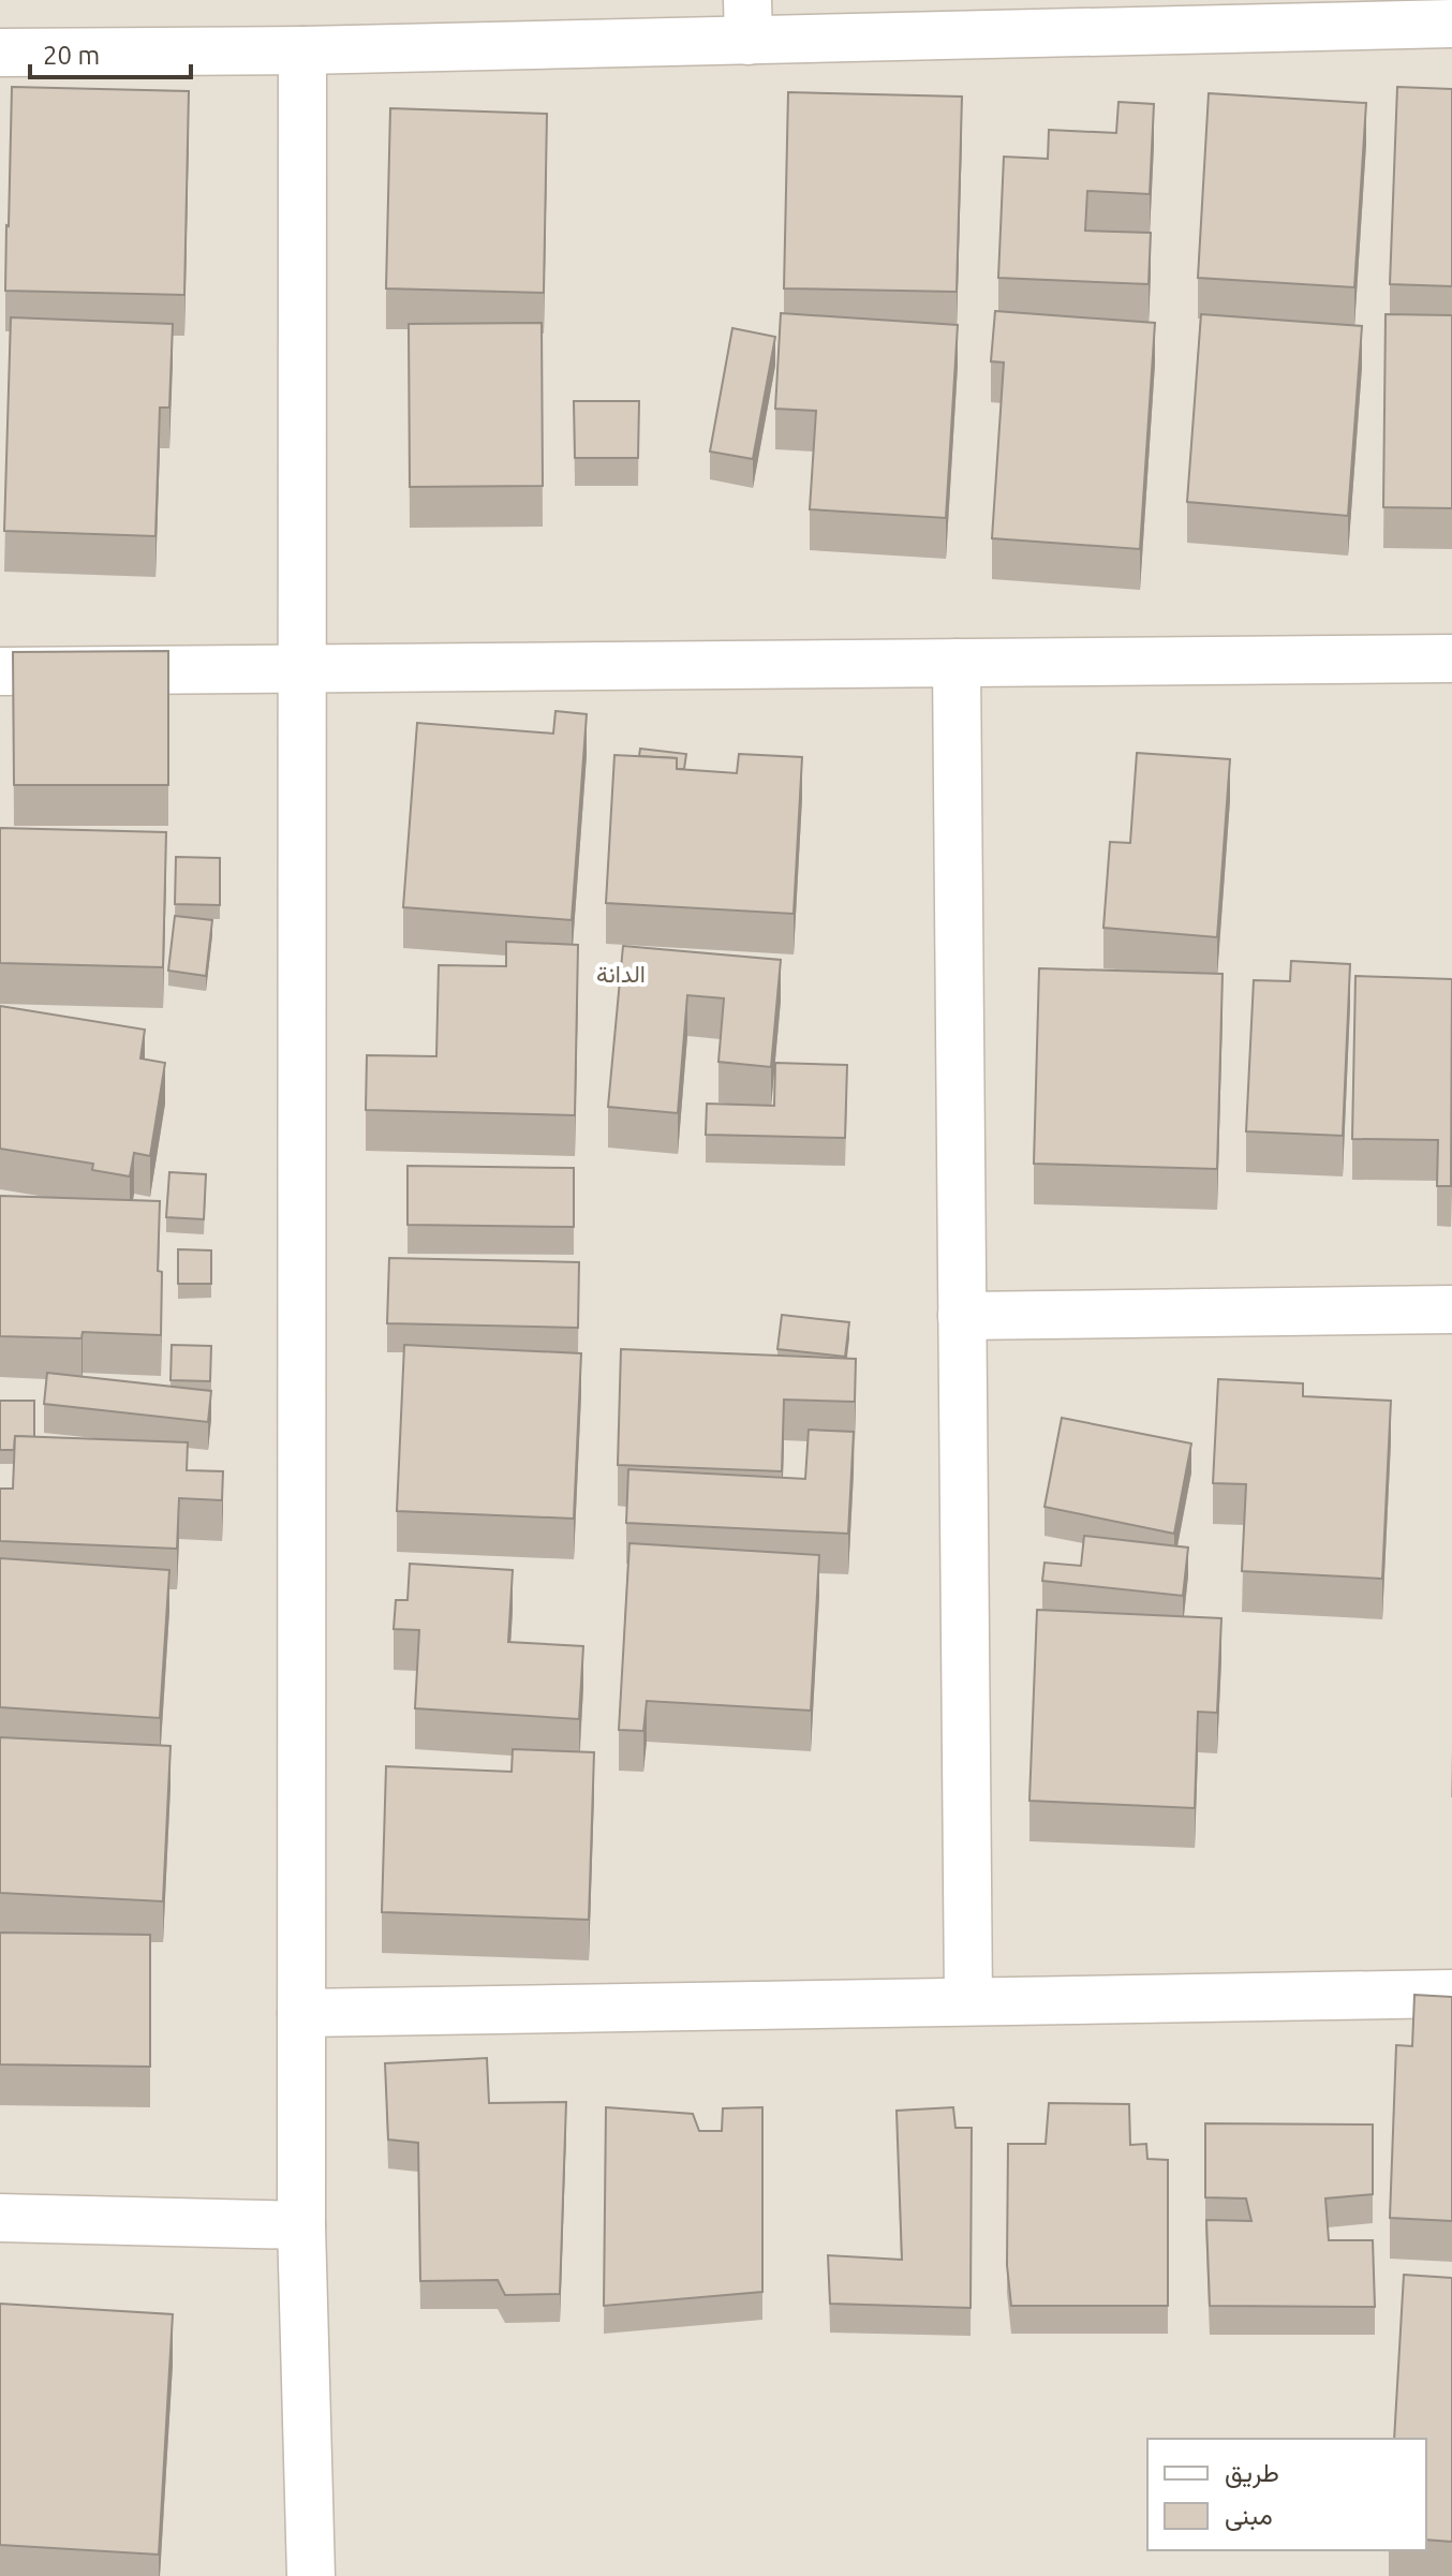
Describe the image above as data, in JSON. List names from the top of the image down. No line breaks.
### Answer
{"districts":["الدانة"],"legend":["طريق","مبنى"],"scale_bar":"20 m"}
